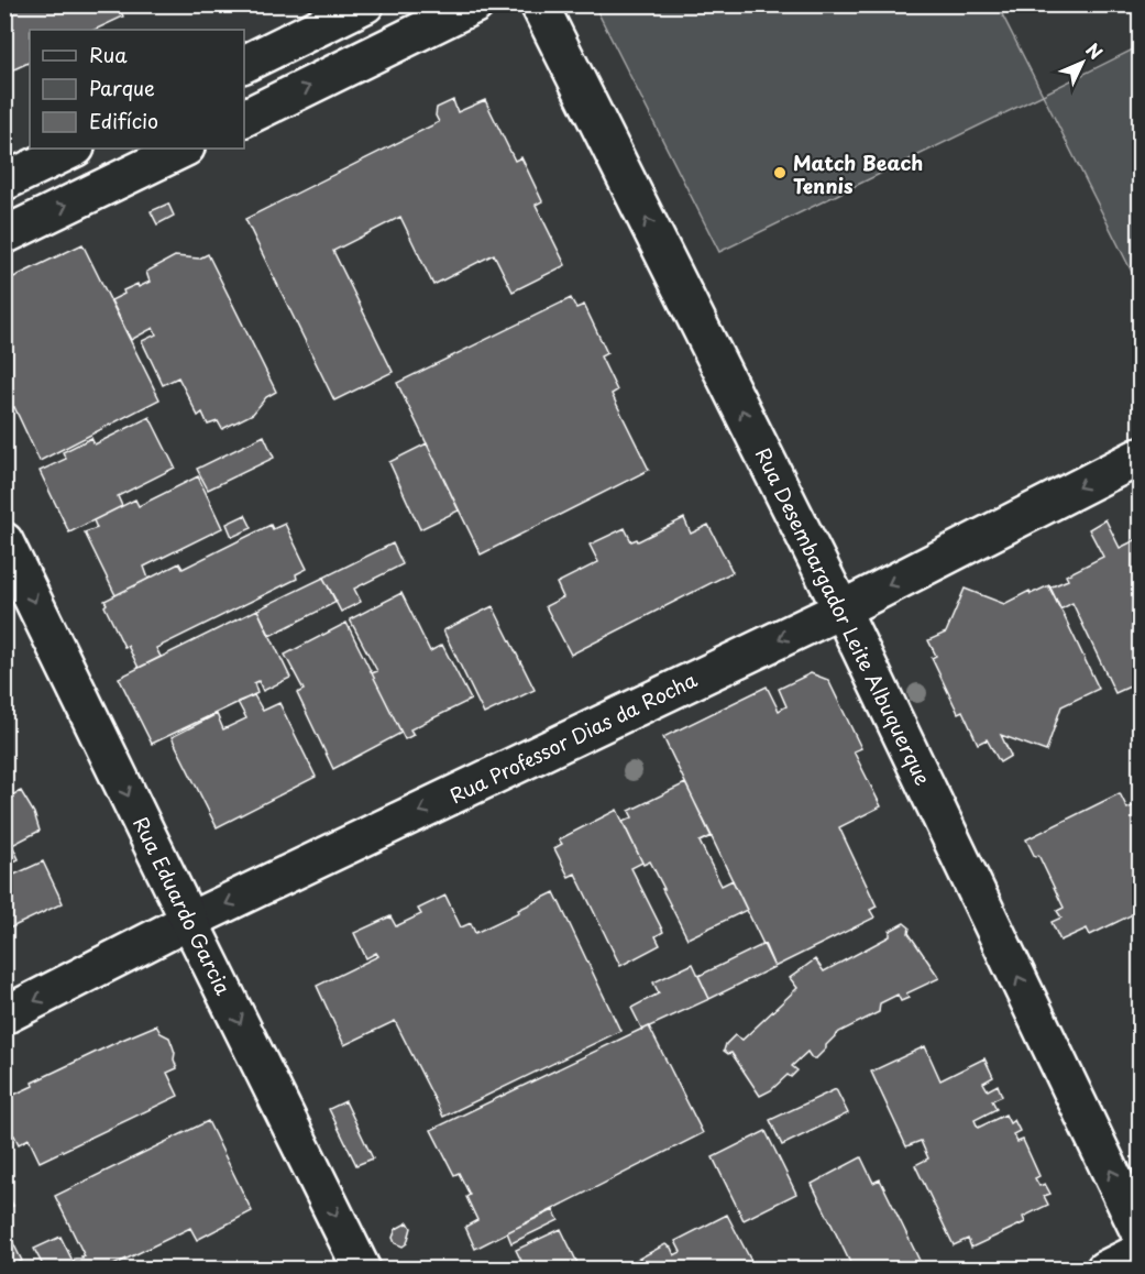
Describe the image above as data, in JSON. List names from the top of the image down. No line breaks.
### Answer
{"streets":{"street":["Rua Desembargador Leite Albuquerque","Rua Professor Dias da Rocha","Rua Eduardo Garcia"]},"crossings":[["Rua Desembargador Leite Albuquerque","Rua Professor Dias da Rocha"],["Rua Professor Dias da Rocha","Rua Eduardo Garcia"]],"one_way":["Rua Desembargador Leite Albuquerque","Rua Professor Dias da Rocha","Rua Eduardo Garcia"],"places":["Match Beach Tennis"],"legend":["Rua","Parque","Edifício"],"north":"top right"}
